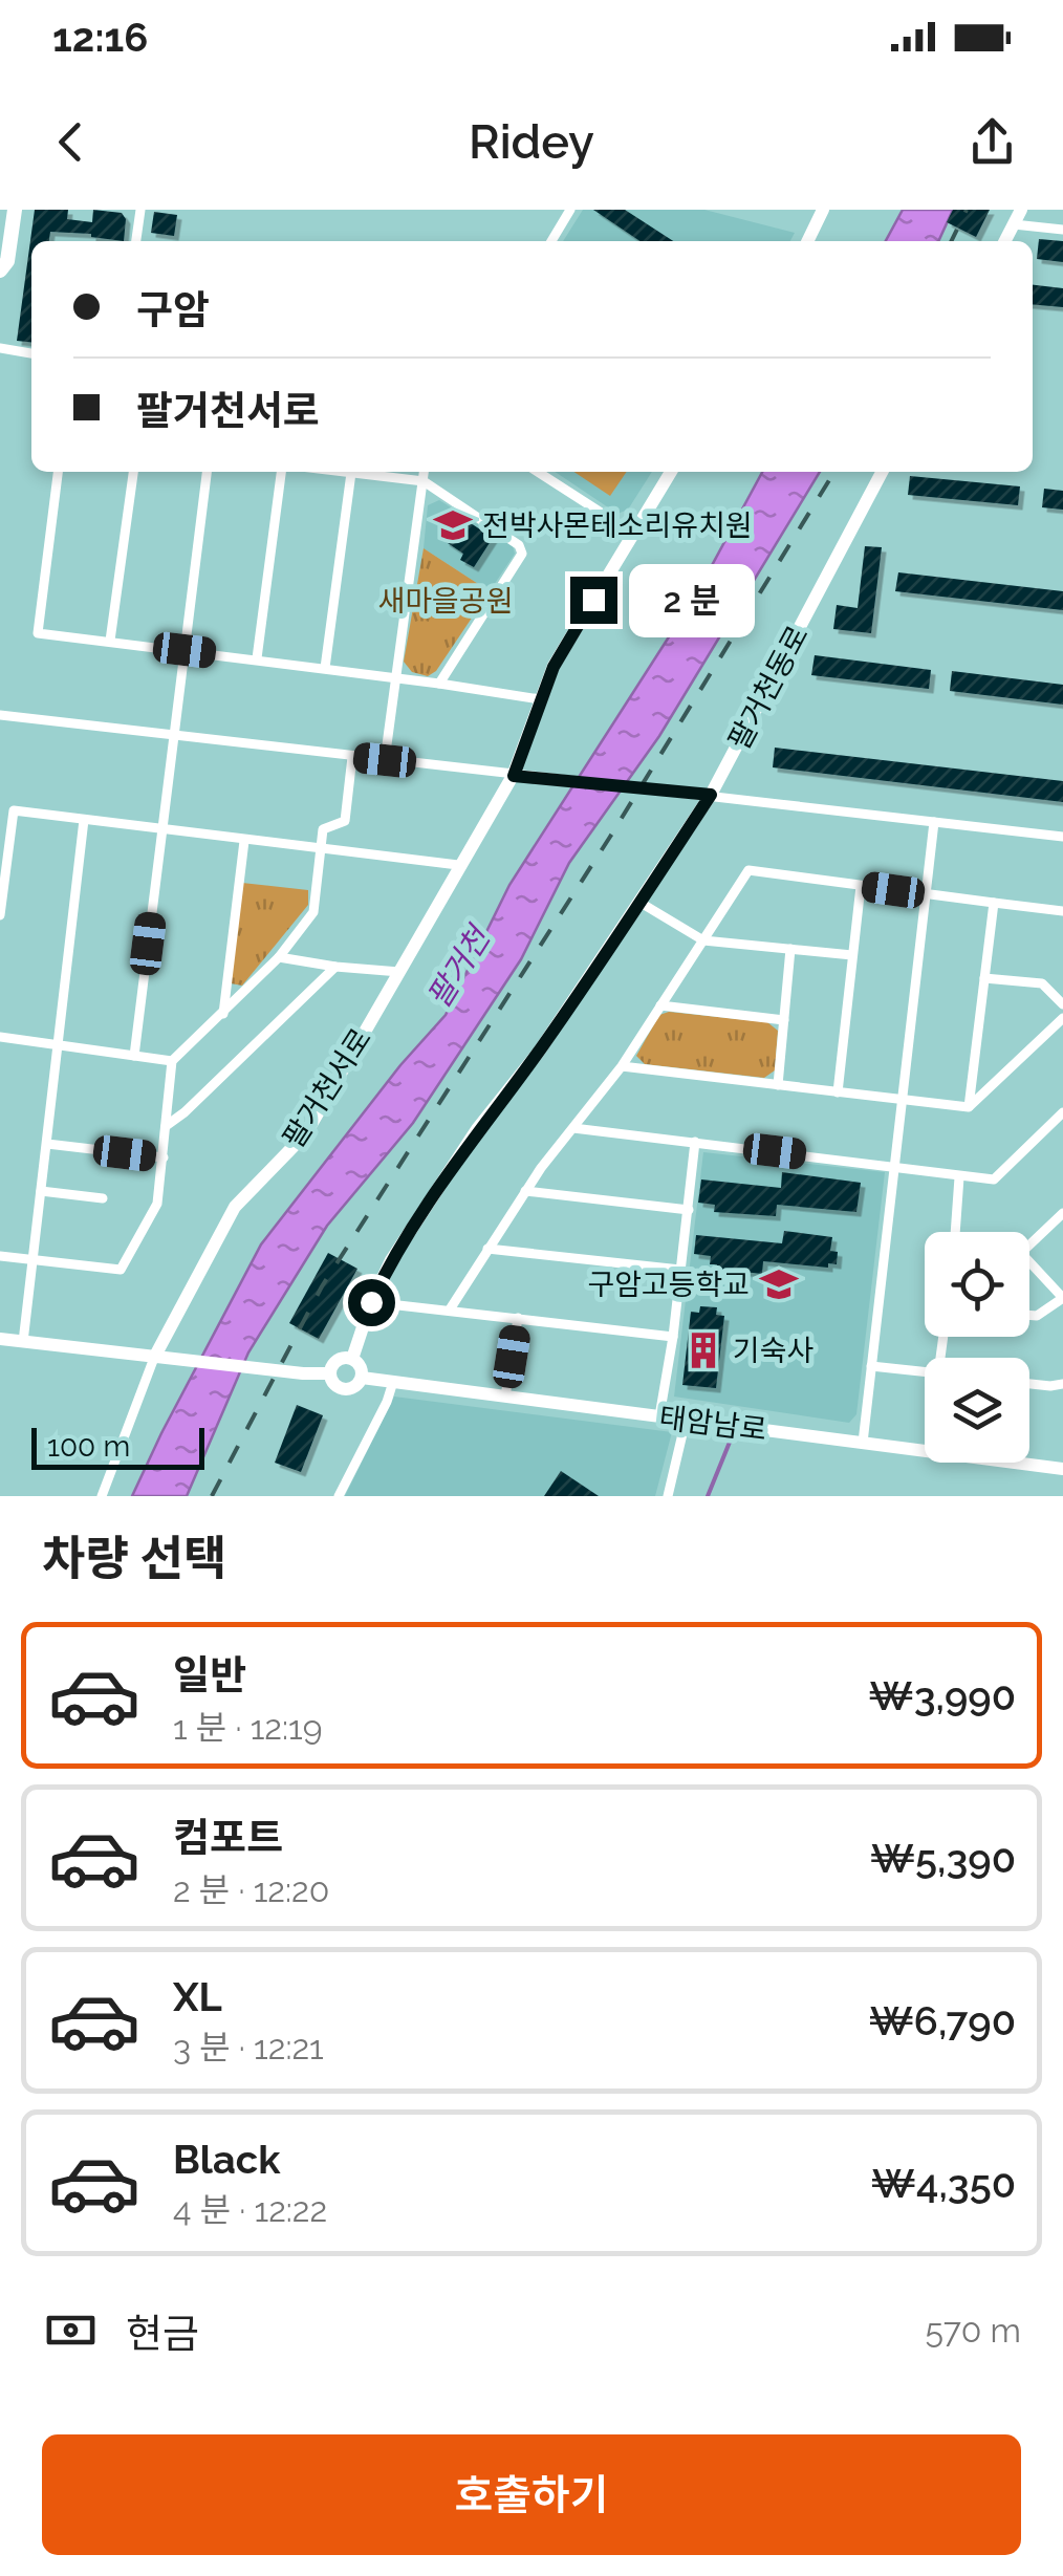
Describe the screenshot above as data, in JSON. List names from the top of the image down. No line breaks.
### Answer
{"streets":{"main road":["팔거천동로","팔거천서로","태암남로"]},"crossings":[["팔거천동로","태암남로"]],"water":["팔거천"],"parks":["새마을공원"],"places":{"school or university":["전박사몬테소리유치원","구암고등학교"],"building":["기숙사"]},"scale_bar":"100 m","page":{"status":"12:16","header":"Ridey","banner":["구암","팔거천서로"],"bubble":"2 분","scale":"100 m","heading":"차량 선택","list":[{"name":"일반","note":"1 분 · 12:19","value":"₩3,990"},{"name":"컴포트","note":"2 분 · 12:20","value":"₩5,390"},{"name":"XL","note":"3 분 · 12:21","value":"₩6,790"},{"name":"Black","note":"4 분 · 12:22","value":"₩4,350"}],"pay":["현금","570 m"],"buttons":"호출하기"}}
